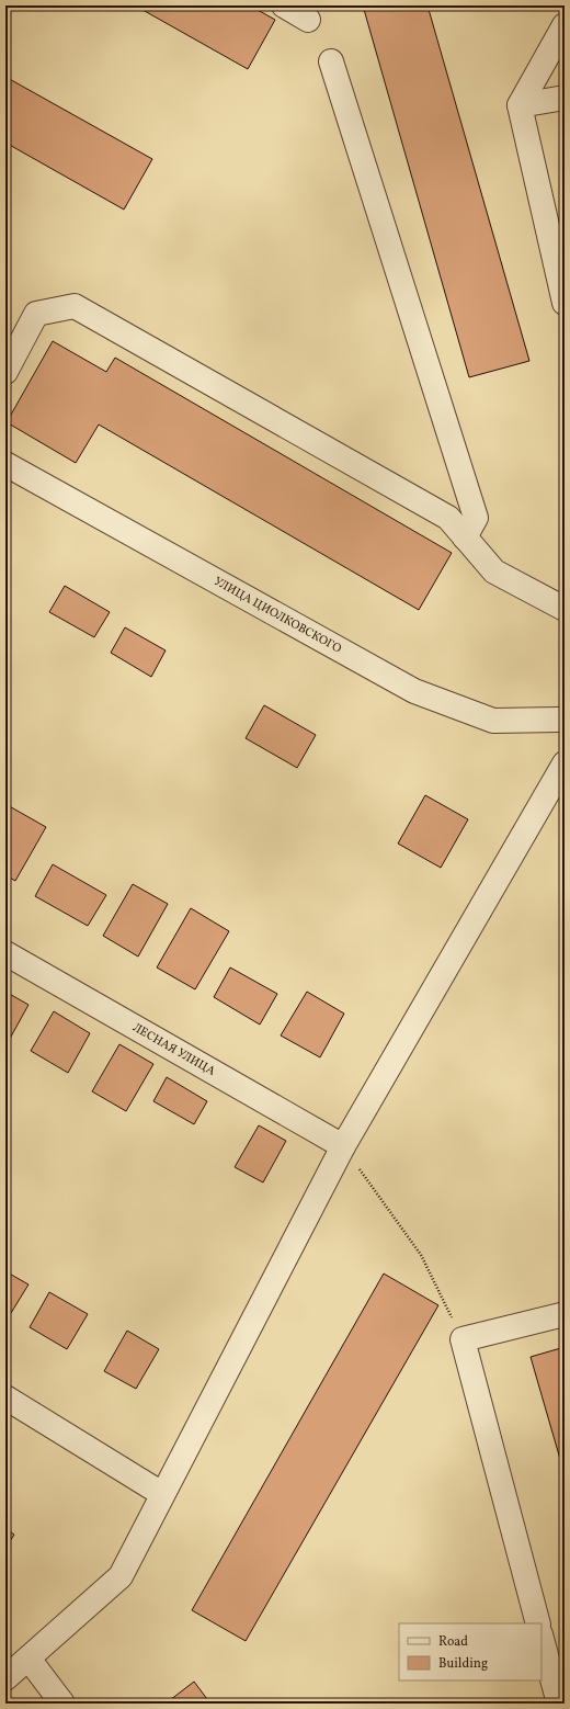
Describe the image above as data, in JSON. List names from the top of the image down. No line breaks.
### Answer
{"streets":{"street":["УЛИЦА ЦИОЛКОВСКОГО","ЛЕСНАЯ УЛИЦА"]},"legend":["Road","Building"]}
